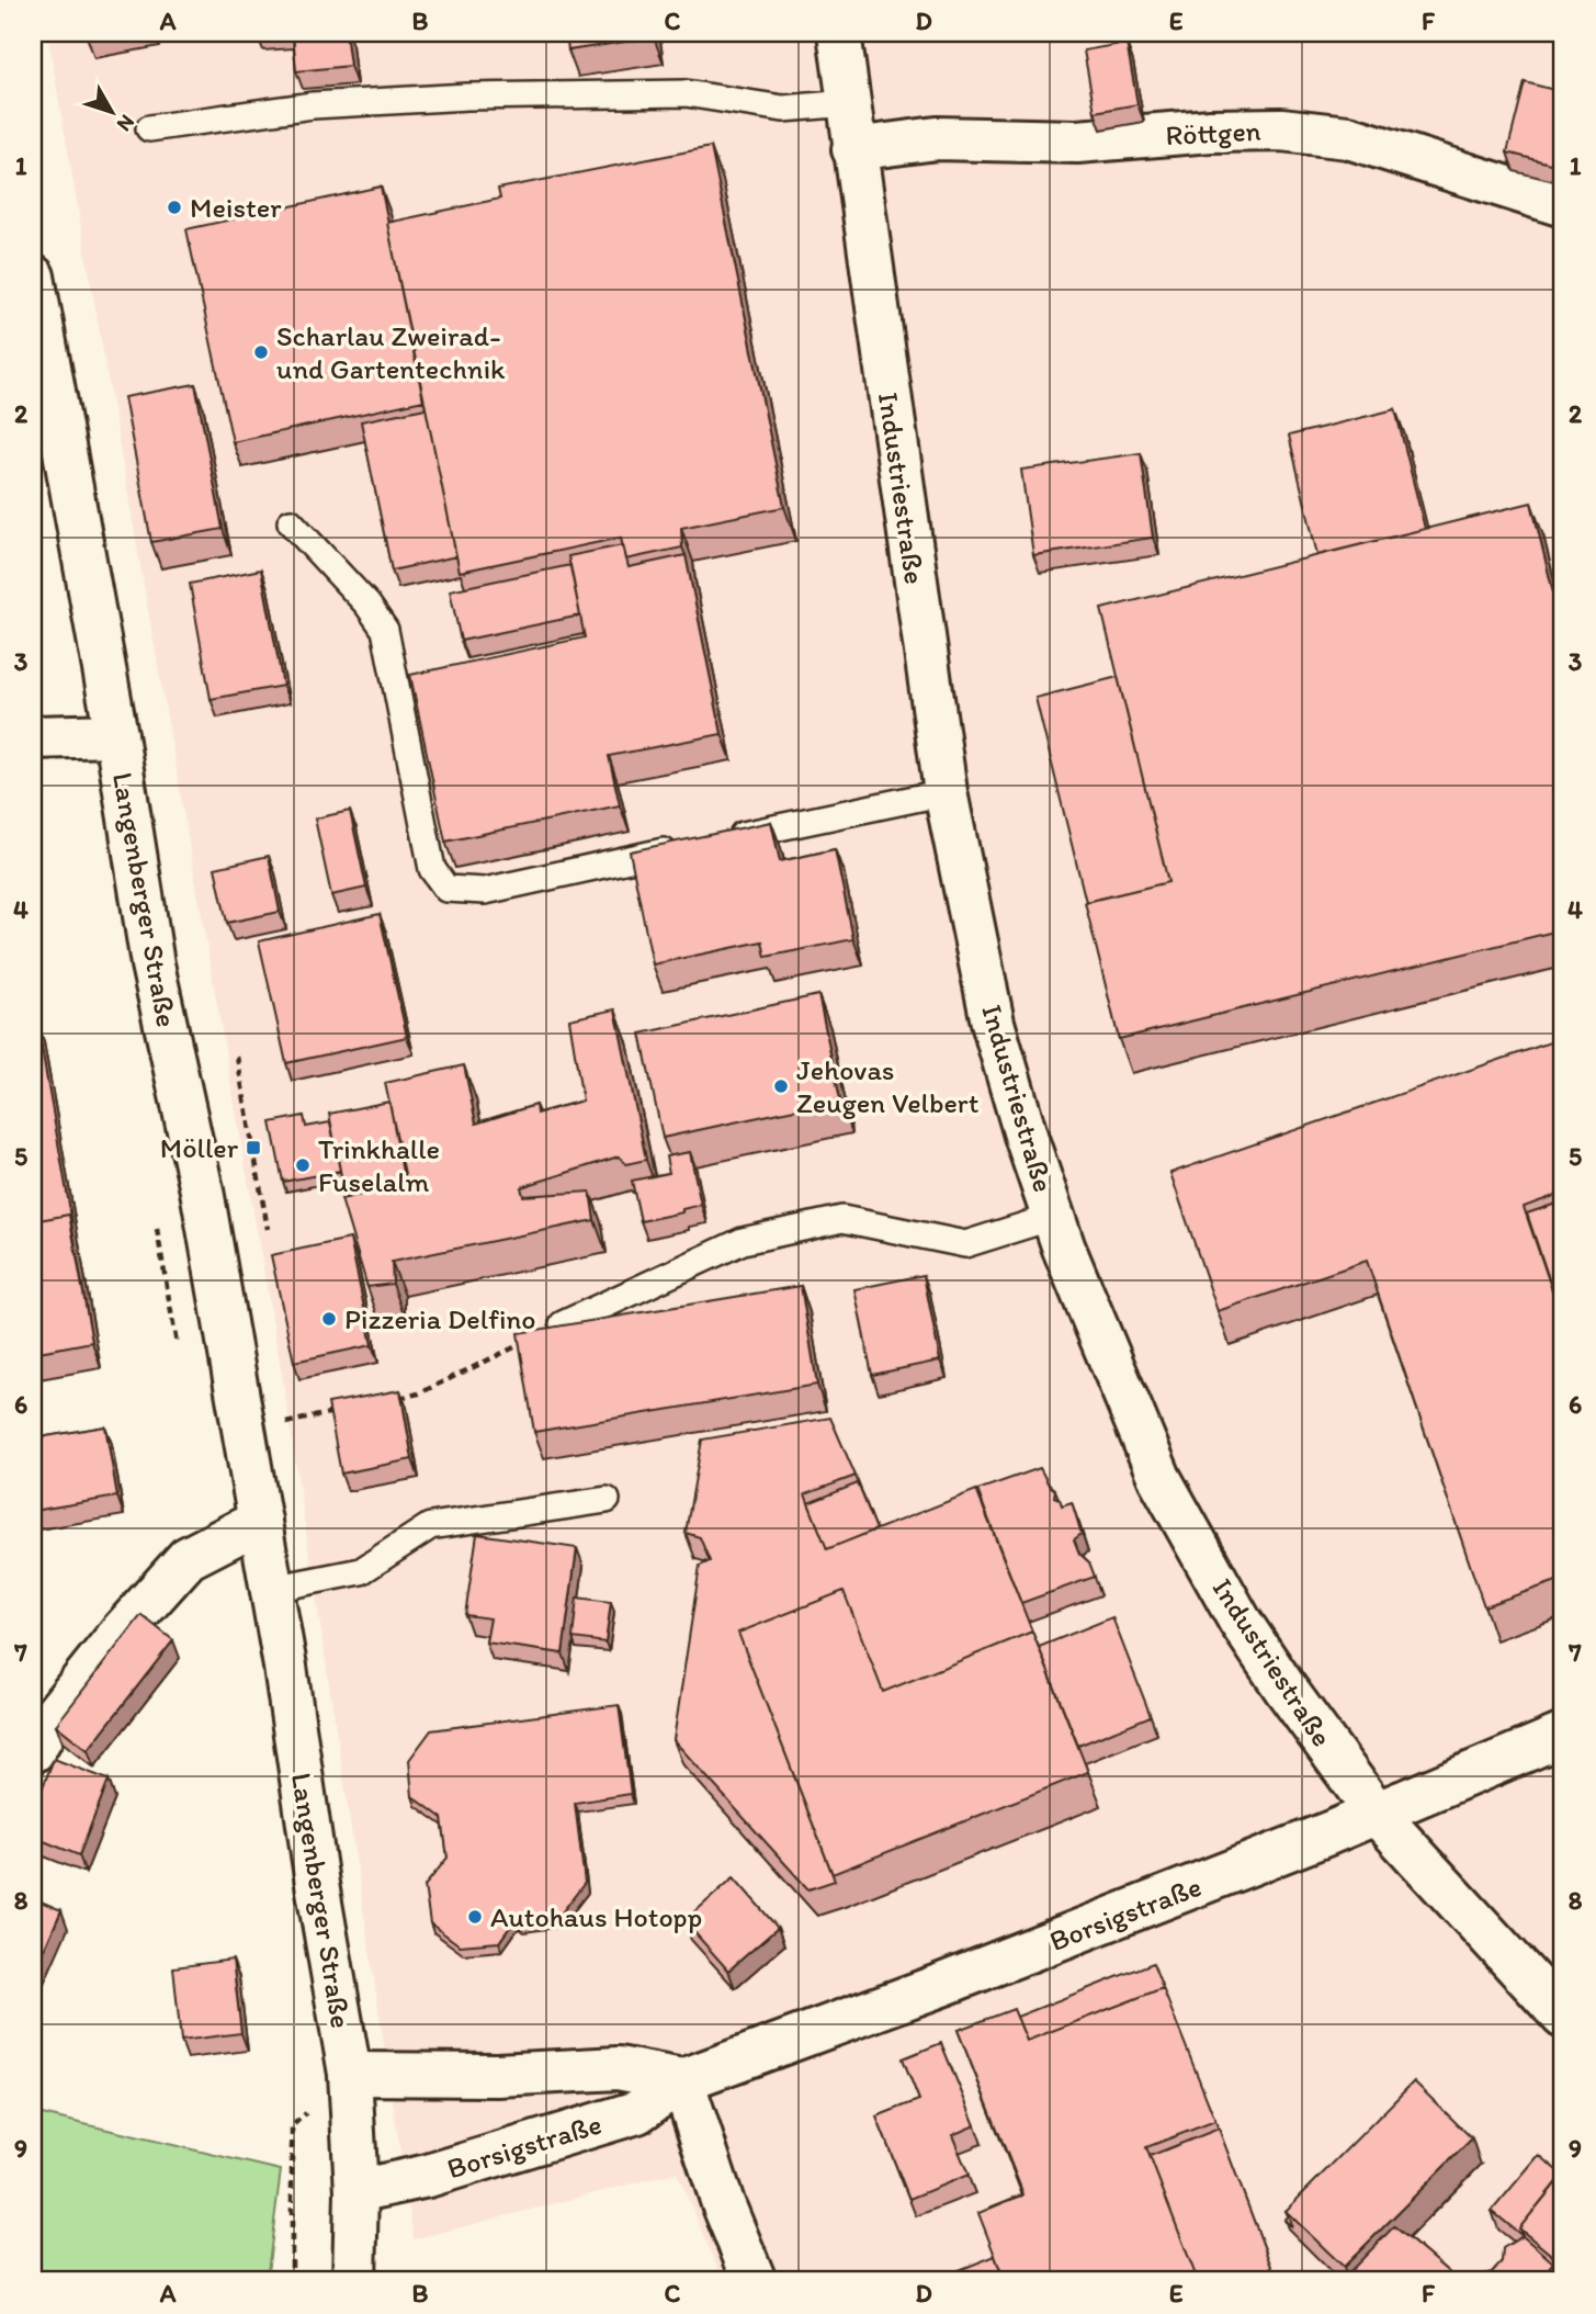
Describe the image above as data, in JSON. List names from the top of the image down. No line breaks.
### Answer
{"streets":{"street":["Röttgen","Industriestraße","Langenberger Straße","Borsigstraße"]},"crossings":[["Röttgen","Industriestraße"],["Industriestraße","Borsigstraße"],["Langenberger Straße","Borsigstraße"]],"places":{"other":["Meister","Scharlau Zweirad- und Gartentechnik","Jehovas Zeugen Velbert","Trinkhalle Fuselalm","Pizzeria Delfino","Autohaus Hotopp"],"transit":["Möller"]},"north":"bottom right","grid":{"columns":["A","B","C","D","E","F"],"rows":["1","2","3","4","5","6","7","8","9"]}}
